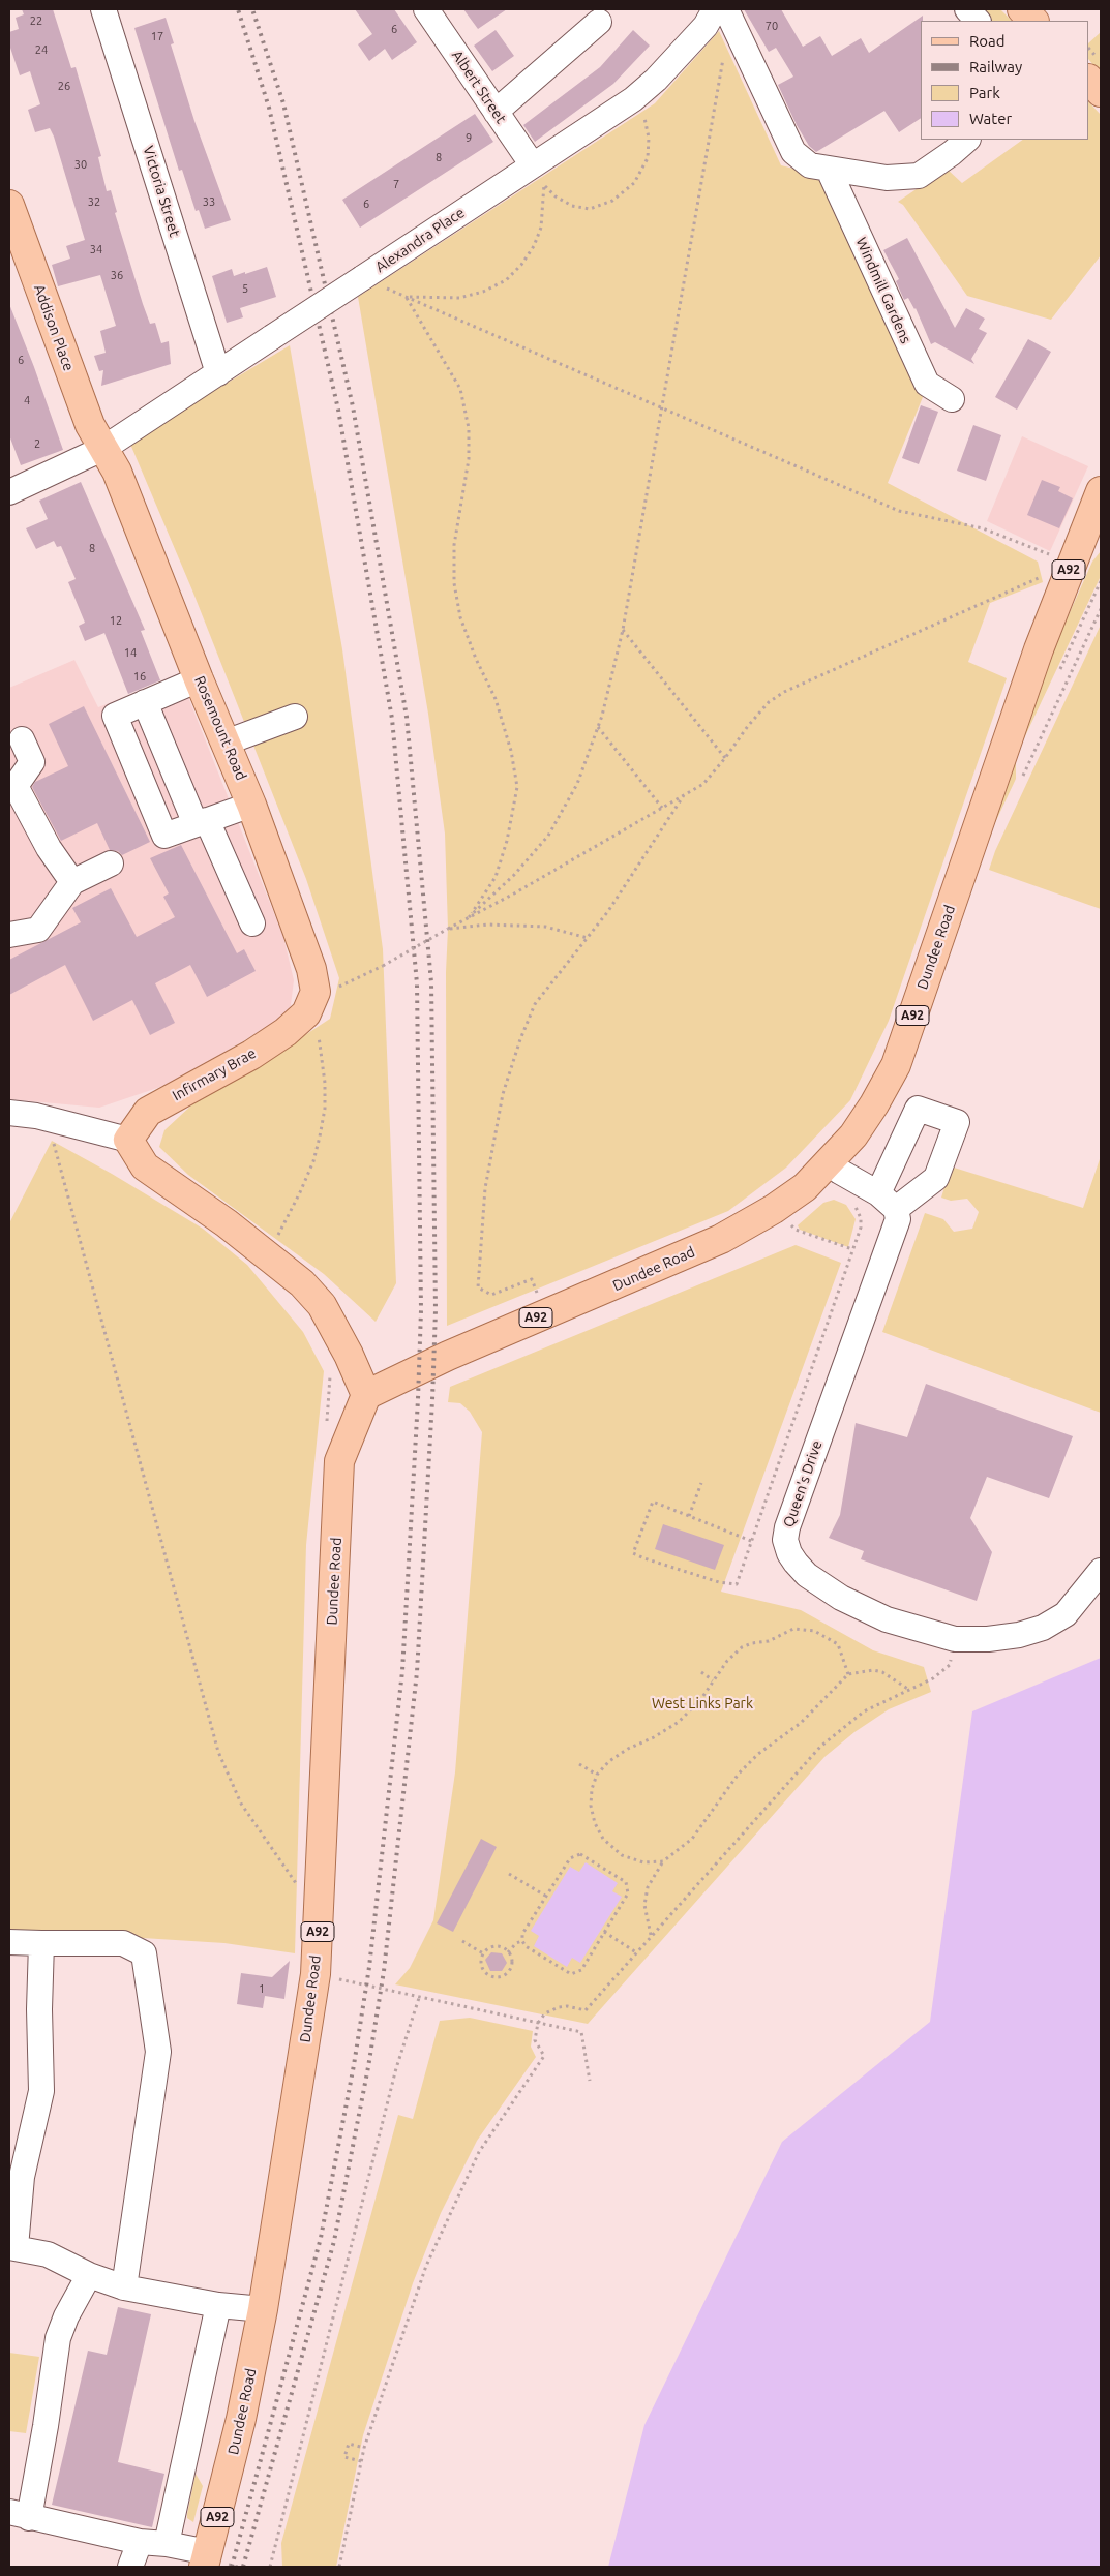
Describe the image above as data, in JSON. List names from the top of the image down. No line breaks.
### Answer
{"streets":{"main road":["Addison Place","A92","Rosemount Road","Dundee Road","Infirmary Brae"],"street":["Albert Street","Victoria Street","Alexandra Place","Windmill Gardens","Queen's Drive"]},"crossings":[["Albert Street","Alexandra Place"],["Victoria Street","Alexandra Place"],["Alexandra Place","Addison Place"],["Alexandra Place","Rosemount Road"],["Addison Place","Rosemount Road"],["Rosemount Road","Infirmary Brae"],["Dundee Road","Queen's Drive"]],"parks":["West Links Park"],"house_numbers":["22","70","6","17","24","26","9","8","30","7","32","33","6","34","36","5","6","4","2","8","12","14","16","1"],"legend":["Road","Railway","Park","Water"]}
